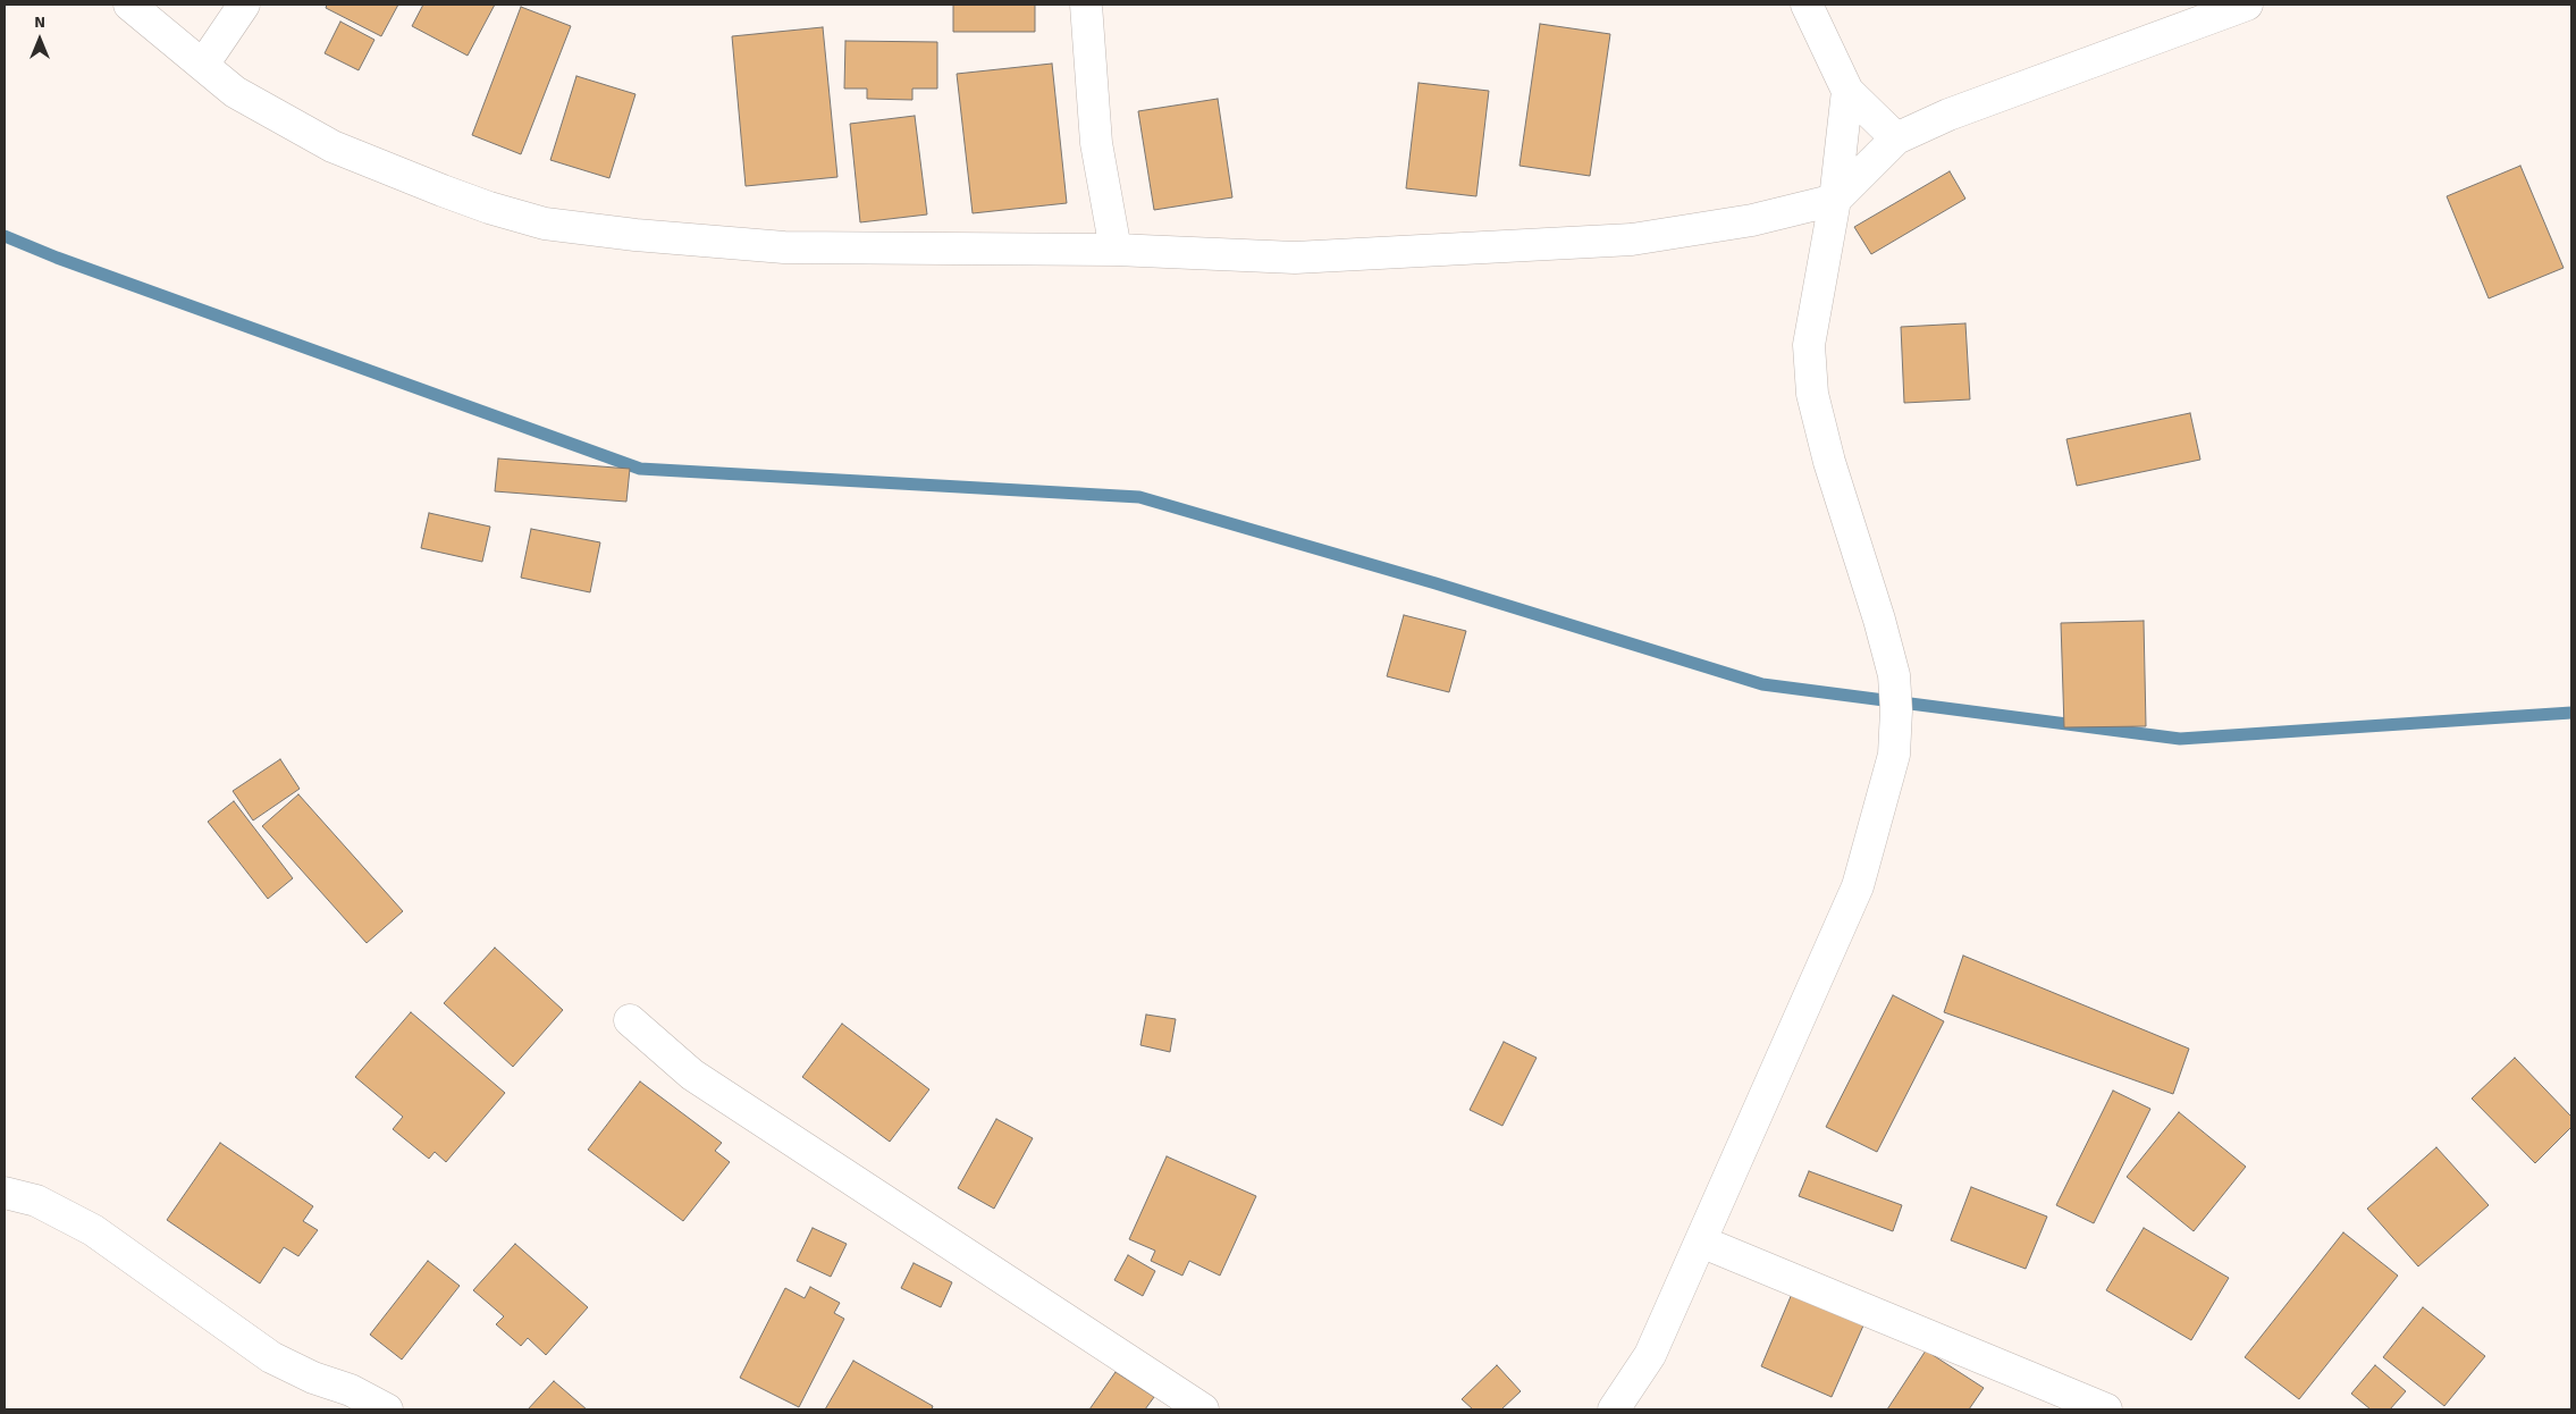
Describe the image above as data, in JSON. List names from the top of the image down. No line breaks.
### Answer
{"north":"top"}
